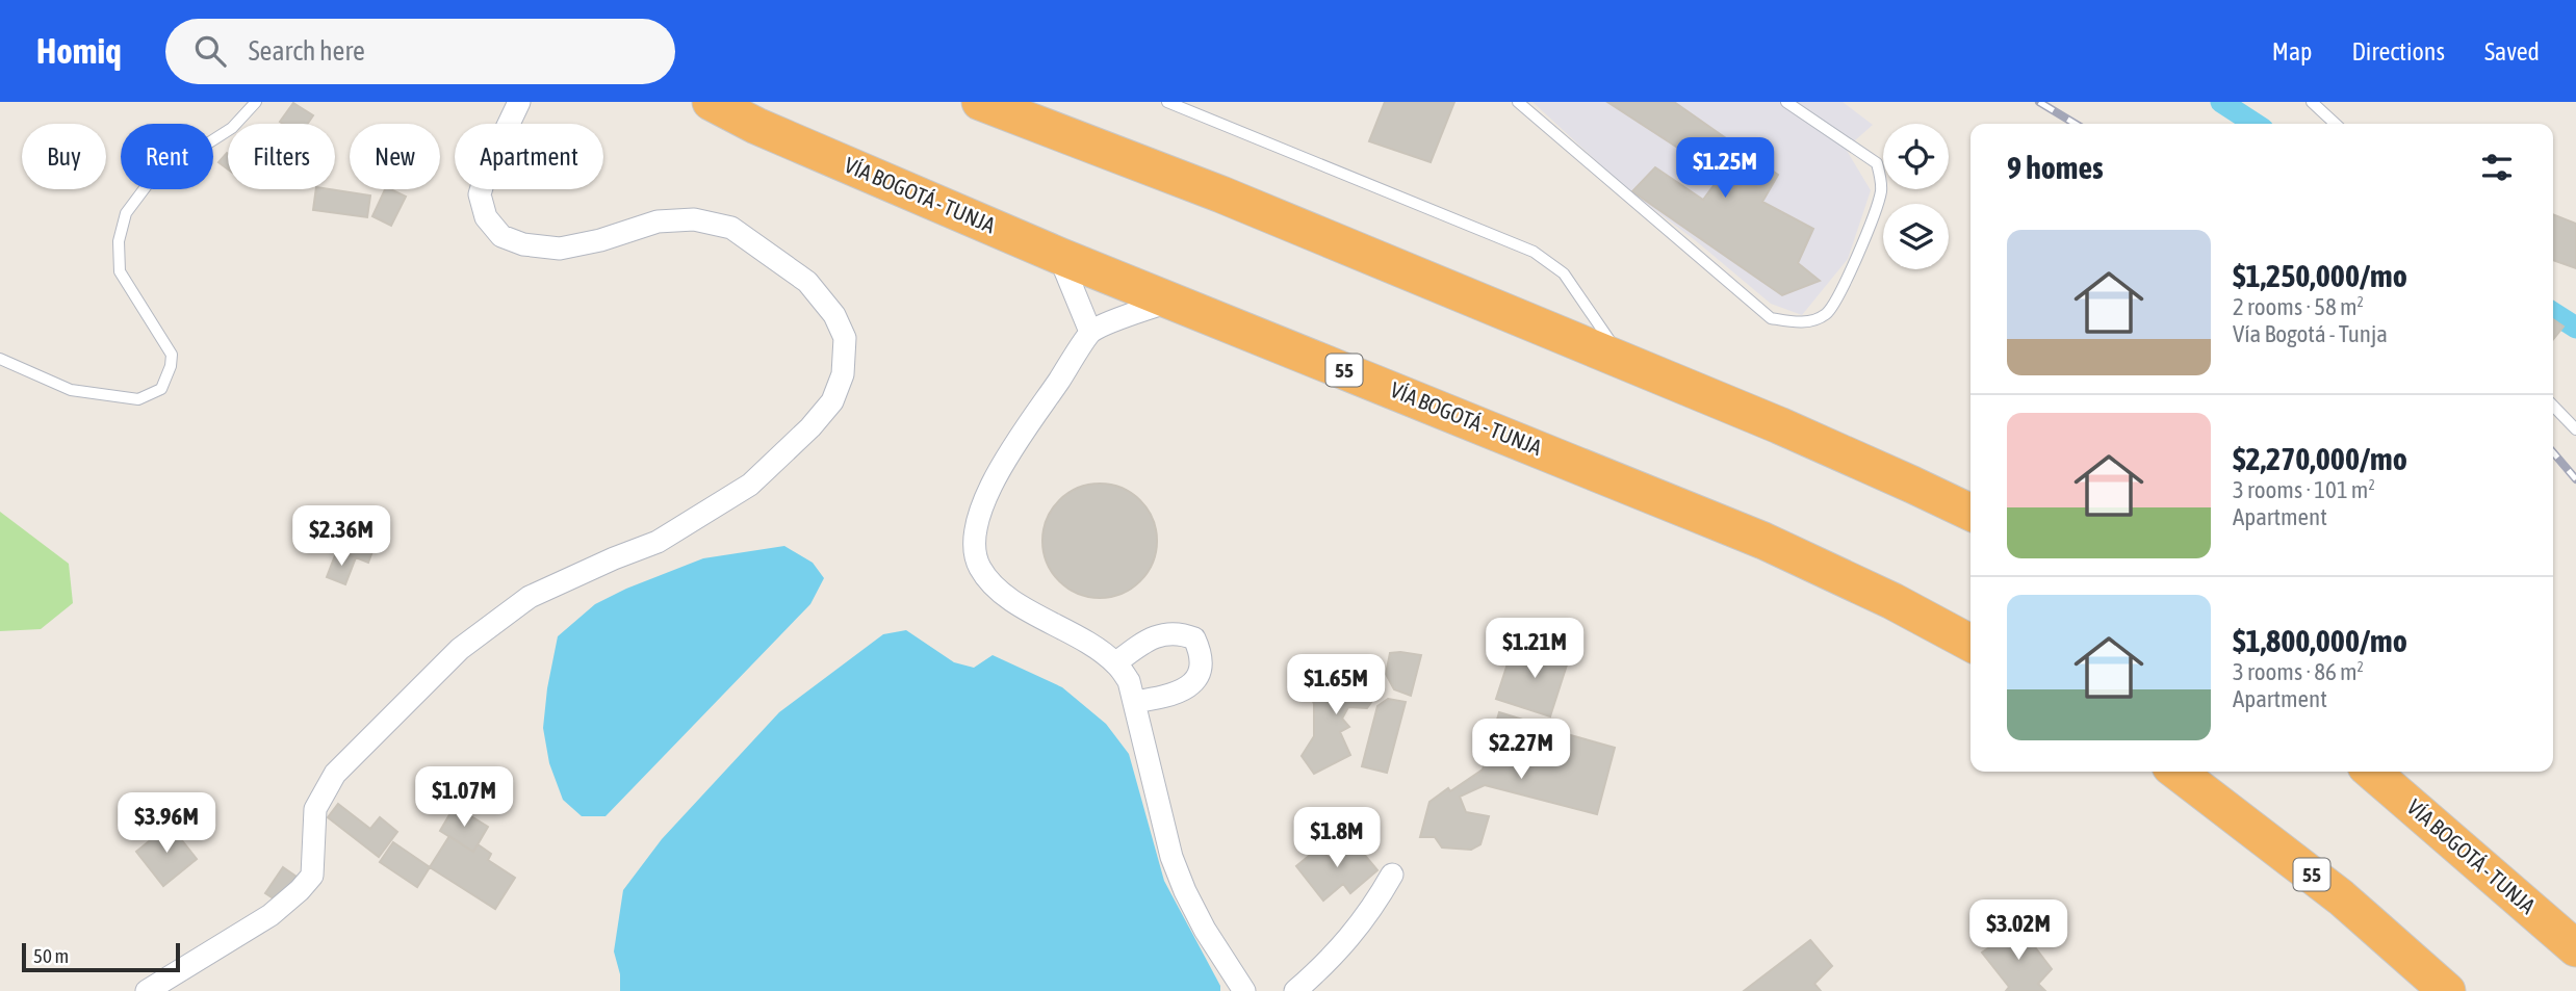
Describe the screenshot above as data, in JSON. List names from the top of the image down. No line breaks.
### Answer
{"streets":{"highway":["VÍA BOGOTÁ - TUNJA","55"]},"scale_bar":"50 m","page":{"header":"Homiq","search":"Search here","nav":["Map","Directions","Saved"],"chip":["Buy","Rent","Filters","New","Apartment"],"heading":"9 homes","price":["$1.25M","$2.36M","$1.21M","$1.65M","$2.27M","$1.07M","$3.96M","$1.8M","$3.02M"],"list":[{"name":"$1,250,000/mo","note":"2 rooms · 58 m² · Vía Bogotá - Tunja"},{"name":"$2,270,000/mo","note":"3 rooms · 101 m² · Apartment"},{"name":"$1,800,000/mo","note":"3 rooms · 86 m² · Apartment"}],"scale":"50 m"}}
